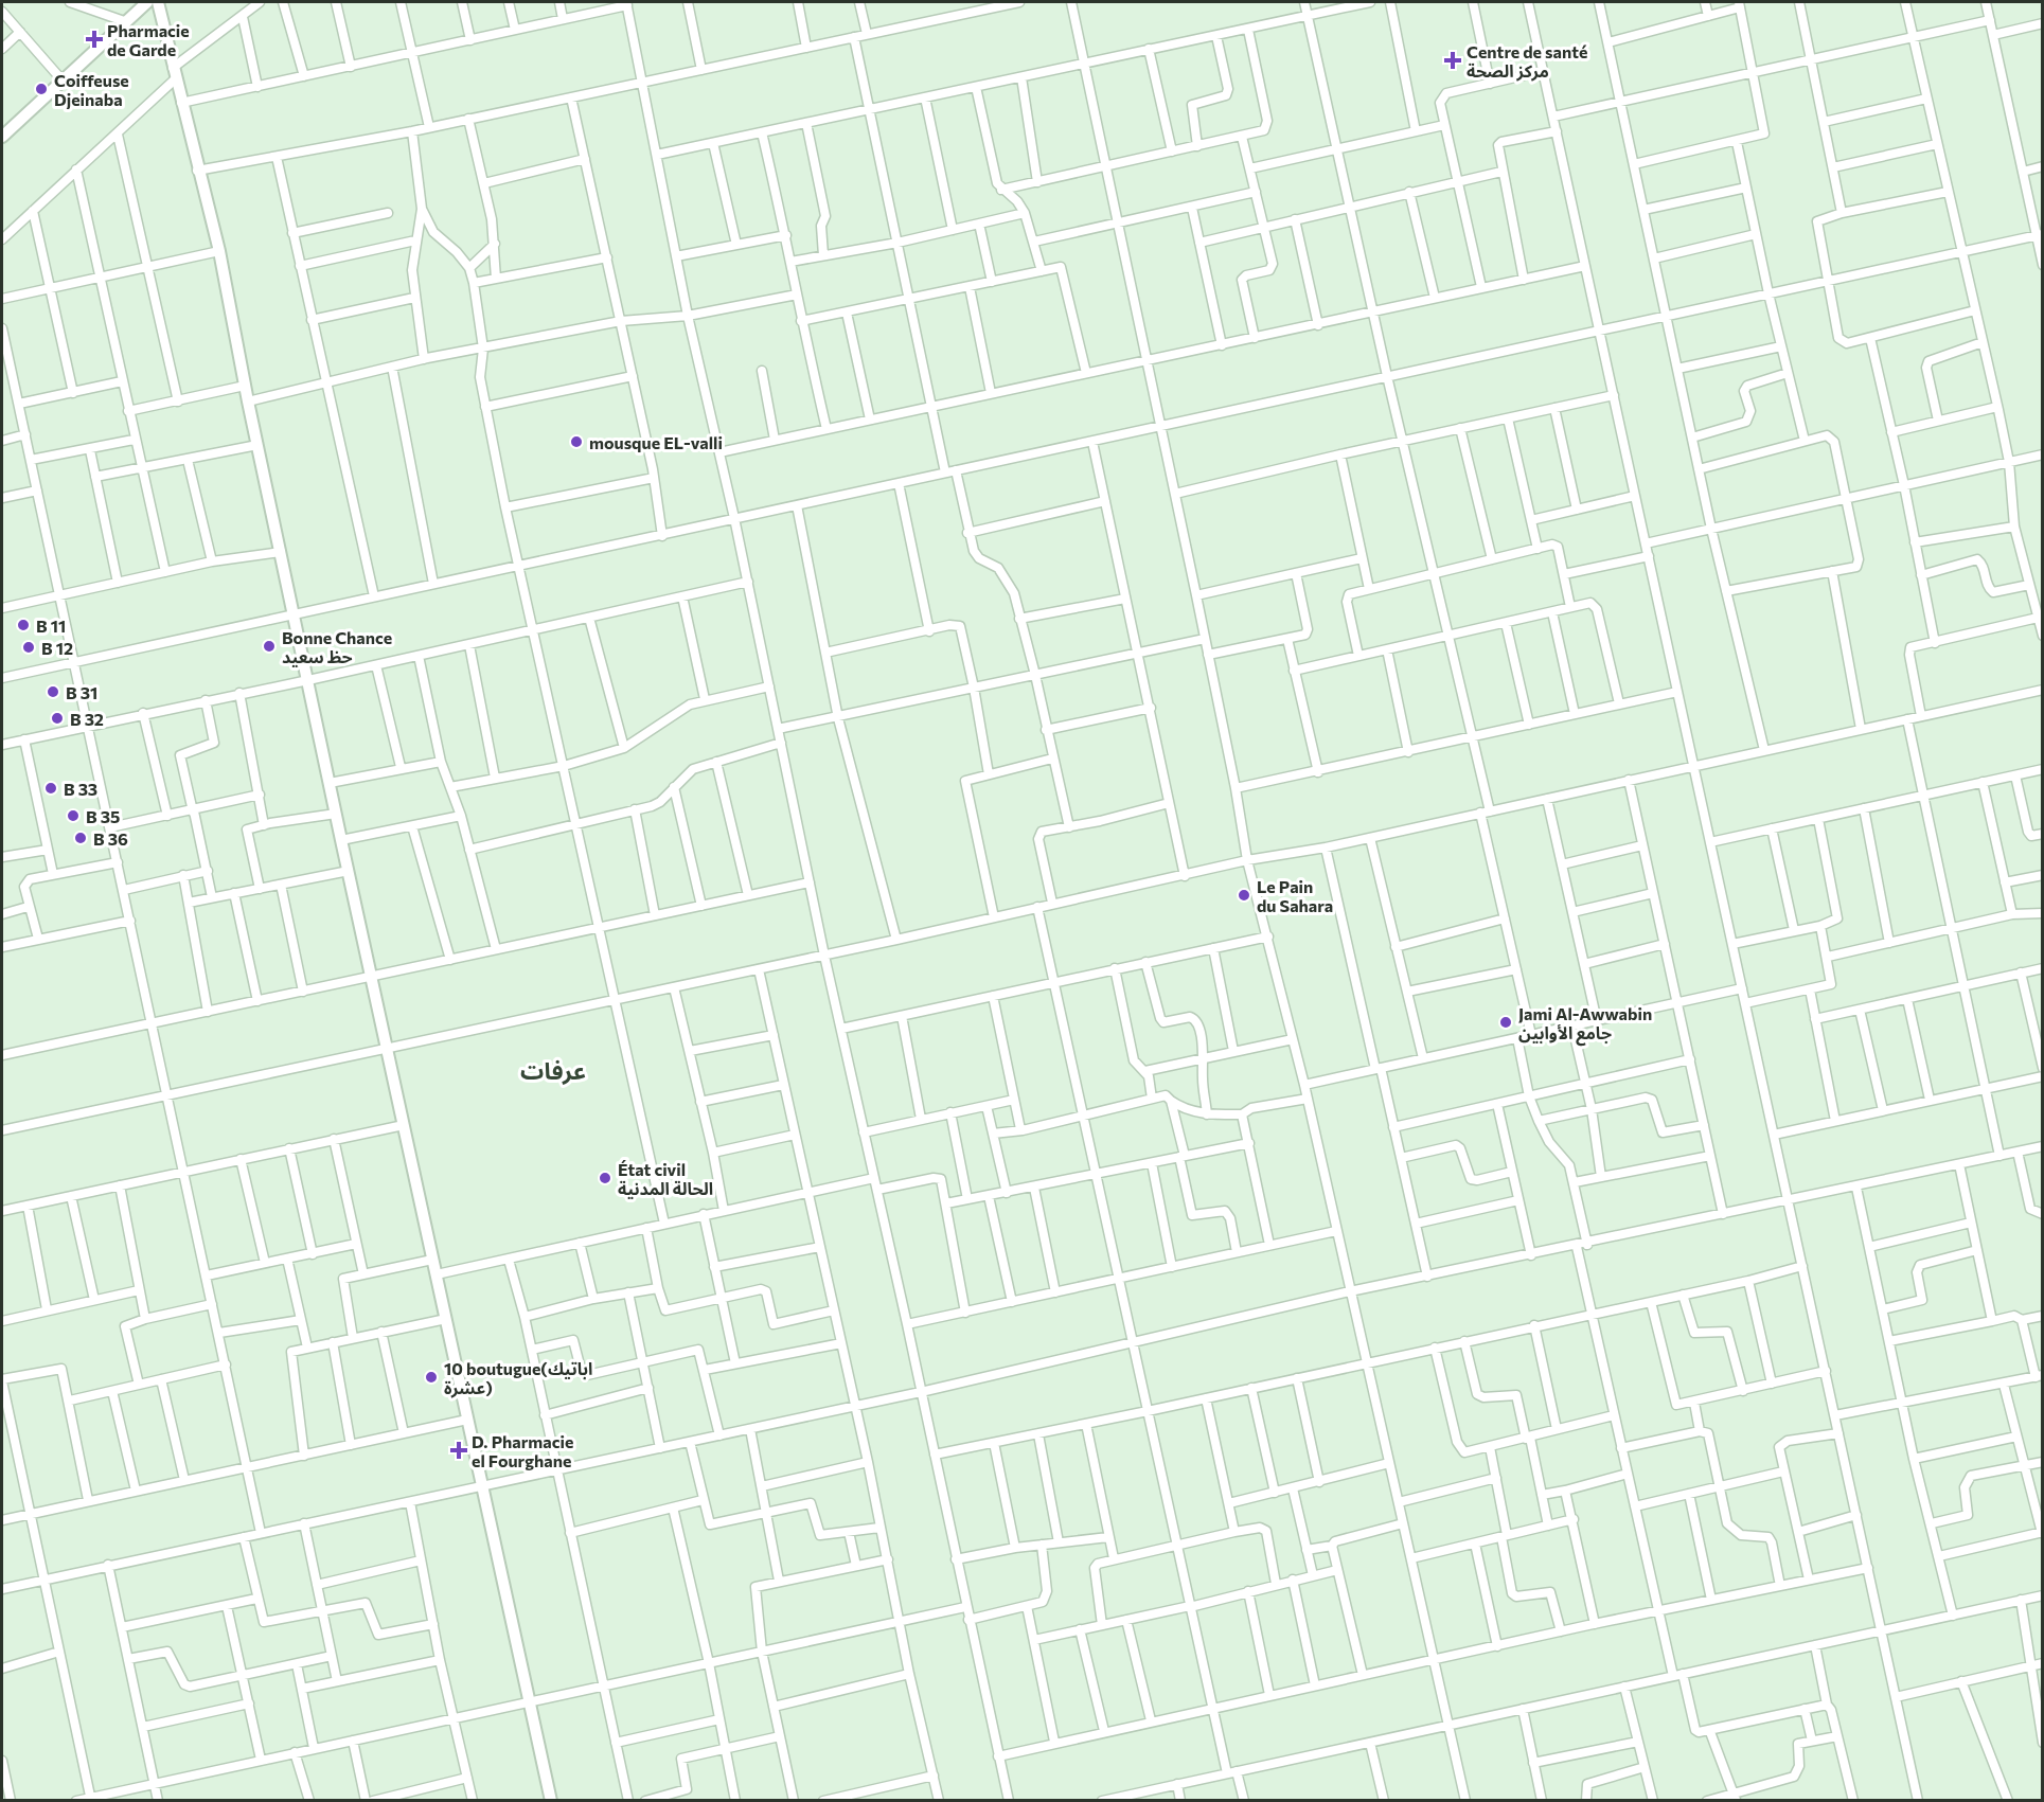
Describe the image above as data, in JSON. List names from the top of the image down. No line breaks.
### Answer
{"districts":["عرفات"],"places":{"health":["Pharmacie de Garde","Centre de santé مركز الصحة","D. Pharmacie el Fourghane"],"other":["Coiffeuse Djeinaba","mousque EL-valli","B 11","Bonne Chance حظ سعيد","B 12","B 31","B 32","B 33","B 35","B 36","Le Pain du Sahara","Jami Al-Awwabin جامع الأوابين","État civil الحالة المدنية","10 boutugue(اباتيك عشرة)"]}}
